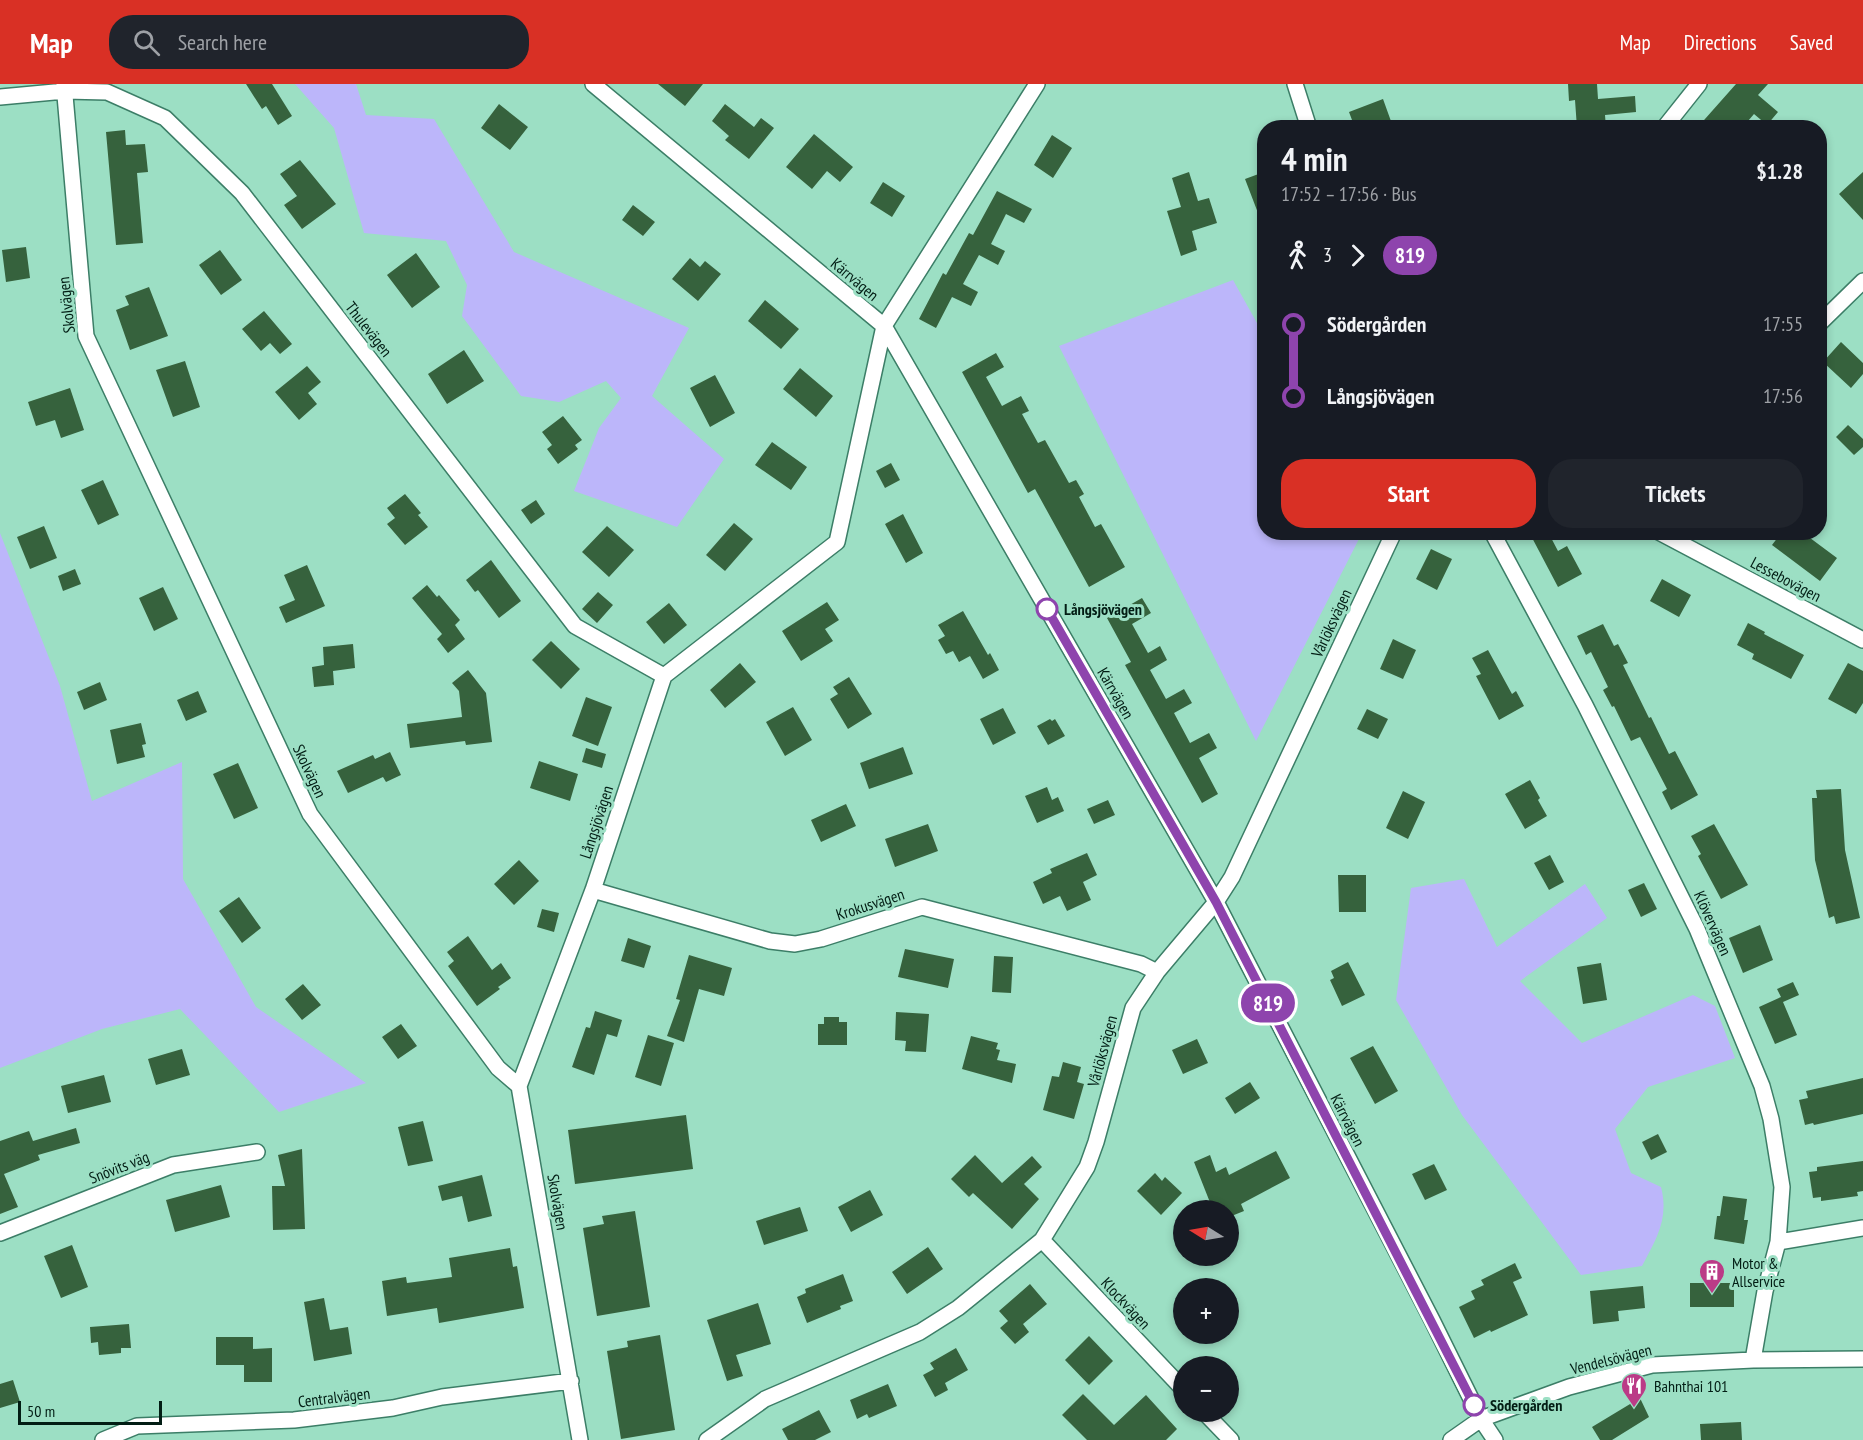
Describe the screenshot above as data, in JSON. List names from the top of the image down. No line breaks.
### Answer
{"streets":{"street":["Kärrvägen","Skolvägen","Thulevägen","Lessebovägen","Vårlöksvägen","Långsjövägen","Krokusvägen","Klövervägen","Snövits väg","Klockvägen","Vendelsövägen","Centralvägen"]},"crossings":[["Kärrvägen","Vårlöksvägen"],["Kärrvägen","Vendelsövägen"],["Skolvägen","Thulevägen"],["Skolvägen","Långsjövägen"],["Skolvägen","Centralvägen"],["Thulevägen","Långsjövägen"],["Vårlöksvägen","Krokusvägen"],["Vårlöksvägen","Klockvägen"],["Långsjövägen","Krokusvägen"],["Klövervägen","Vendelsövägen"]],"places":{"other":["Långsjövägen","Södergården"],"building":["Motor & Allservice"],"restaurant":["Bahnthai 101"]},"lines":["bus line 819"],"scale_bar":"50 m","north":"left","page":{"header":"Map","search":"Search here","nav":["Map","Directions","Saved"],"on_map":"819","heading":["4 min","17:52 – 17:56 · Bus","$1.28"],"legs":["3","819"],"list":[{"name":"Södergården","value":"17:55"},{"name":"Långsjövägen","value":"17:56"}],"buttons":["Start","Tickets"],"map_buttons":["+","−"],"scale":"50 m"}}
